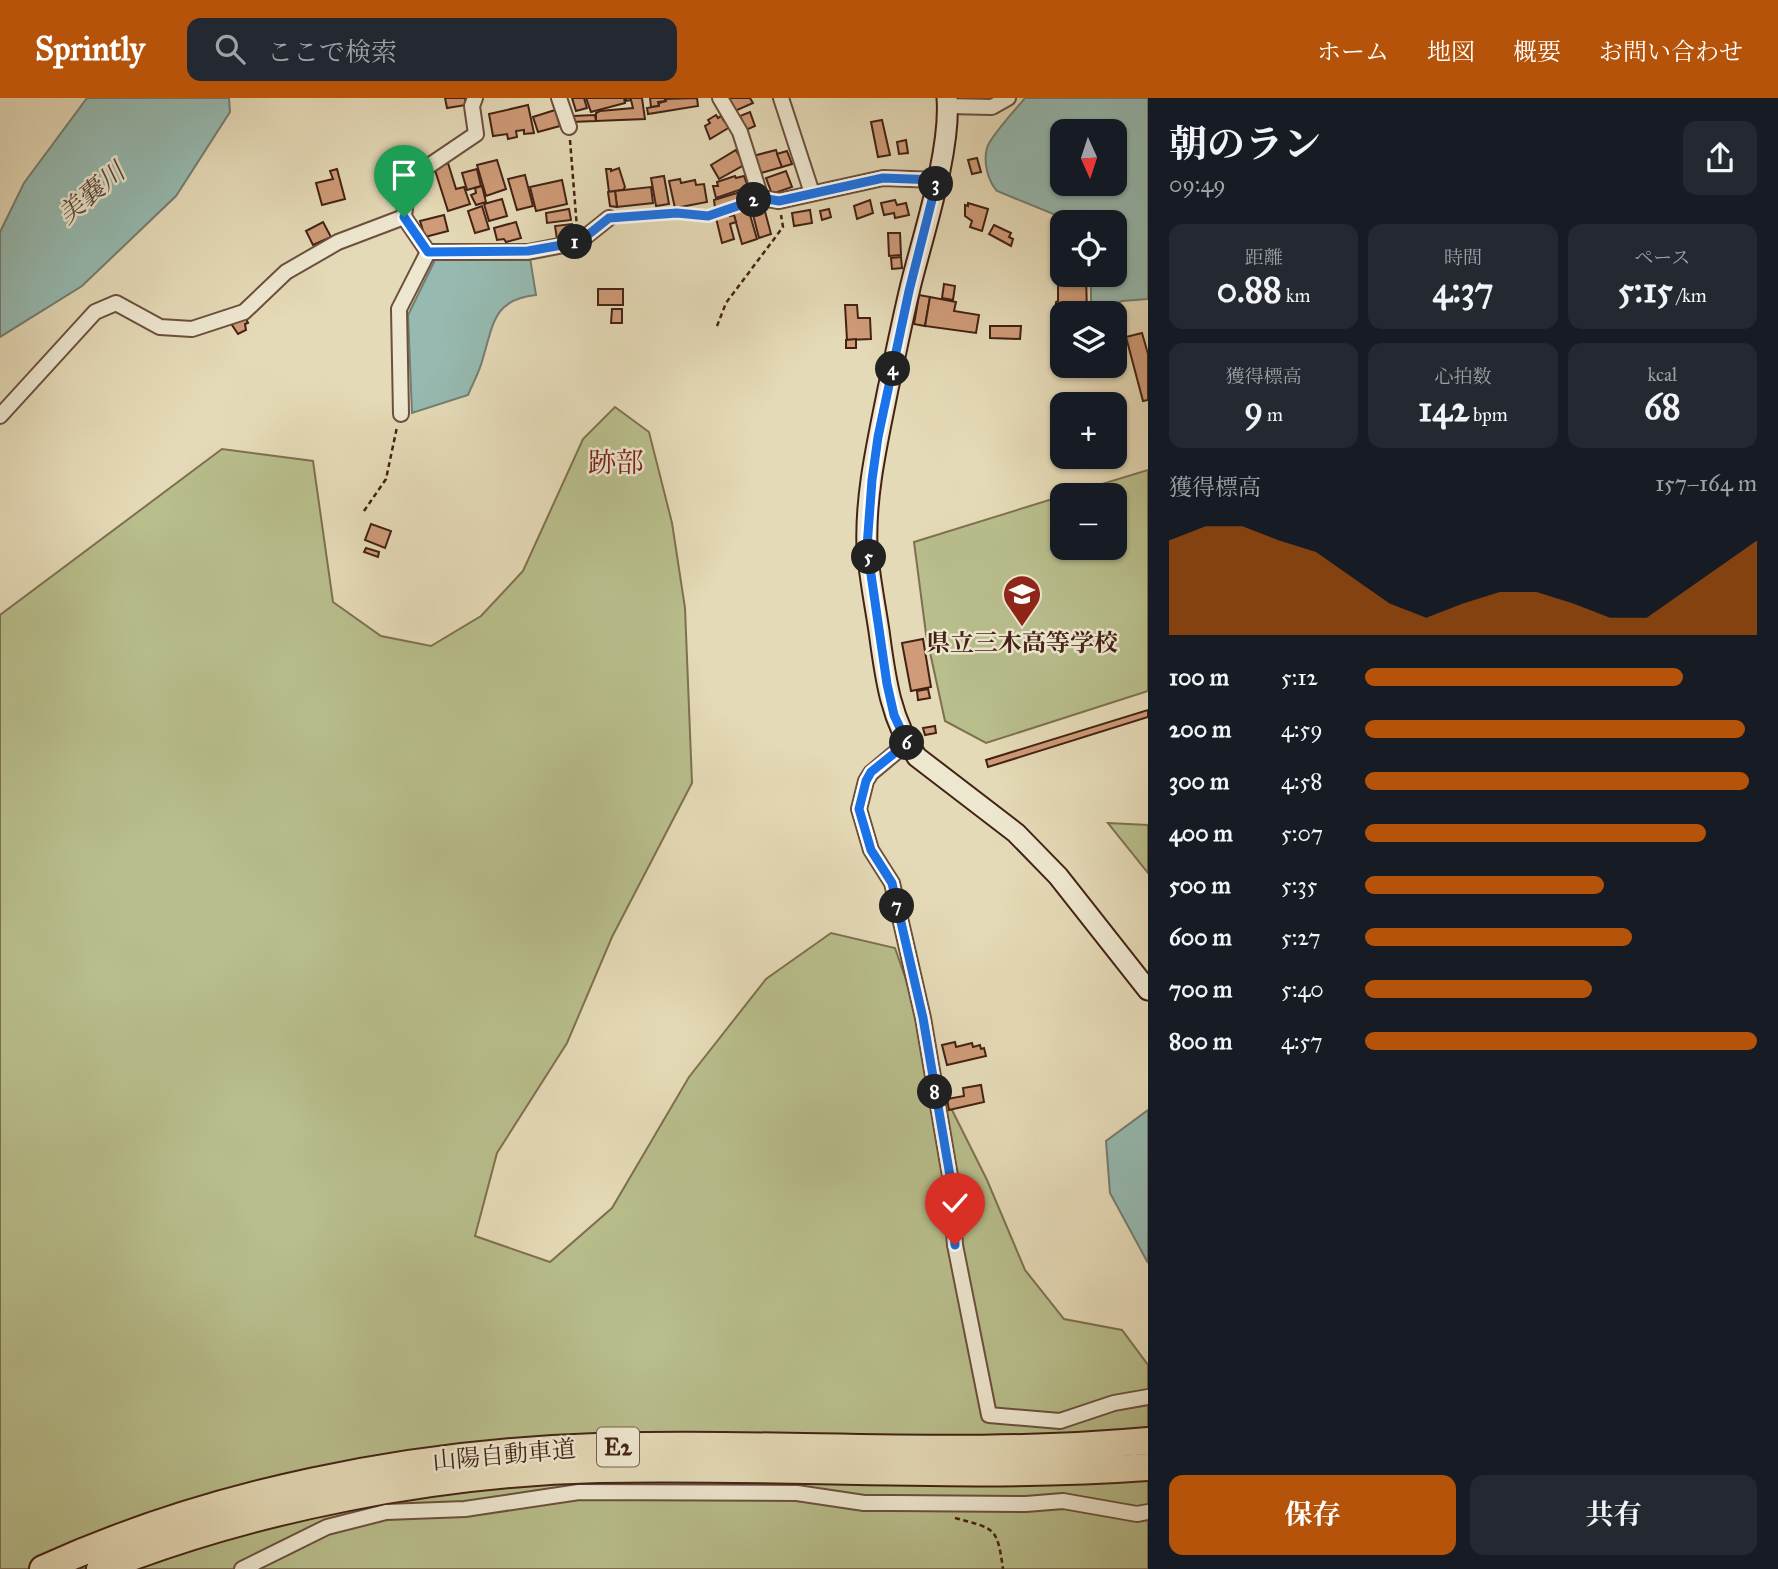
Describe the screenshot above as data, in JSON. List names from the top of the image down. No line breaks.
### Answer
{"streets":{"highway":["E2","山陽自動車道"]},"districts":["跡部"],"water":["美嚢川"],"places":{"school or university":["県立三木高等学校"]},"north":"bottom","page":{"header":"Sprintly","search":"ここで検索","nav":["ホーム","地図","概要","お問い合わせ"],"heading":["朝のラン","09:49"],"map_buttons":["+","−"],"pins":["3","2","1","4","5","6","7","8"],"stats":[["距離","0.88 km"],["時間","4:37"],["ペース","5:15 /km"],["獲得標高","9 m"],["心拍数","142 bpm"],["kcal","68"]],"chart":["獲得標高","157–164 m"],"list":[{"name":"100 m","note":"5:12"},{"name":"200 m","note":"4:59"},{"name":"300 m","note":"4:58"},{"name":"400 m","note":"5:07"},{"name":"500 m","note":"5:35"},{"name":"600 m","note":"5:27"},{"name":"700 m","note":"5:40"},{"name":"800 m","note":"4:57"}],"buttons":["保存","共有"]}}
